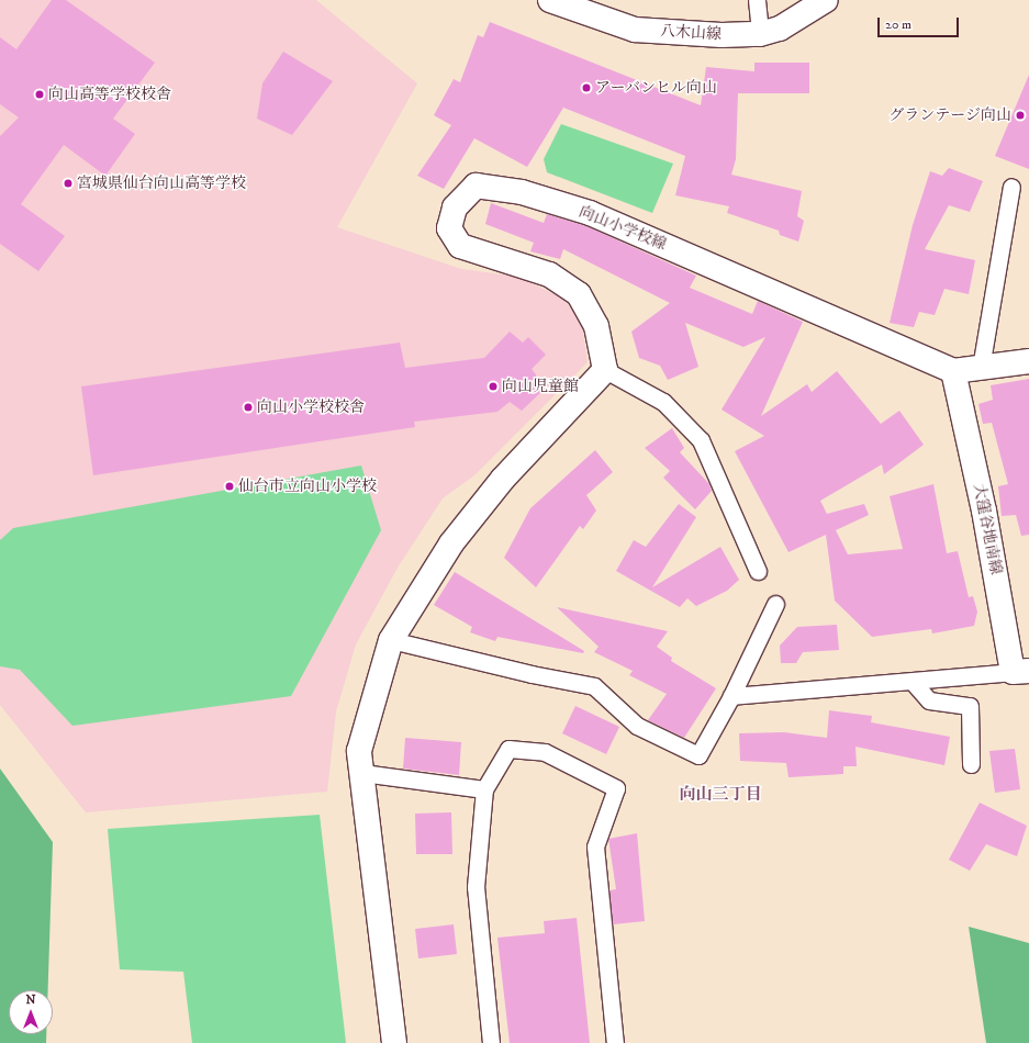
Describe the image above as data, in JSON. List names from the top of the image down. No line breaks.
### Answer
{"streets":{"street":["八木山線","向山小学校線","大窪谷地南線"]},"crossings":[["向山小学校線","大窪谷地南線"]],"districts":["向山三丁目"],"places":["アーバンヒル向山","向山高等学校校舎","グランテージ向山","宮城県仙台向山高等学校","向山児童館","向山小学校校舎","仙台市立向山小学校"],"scale_bar":"20 m","north":"top"}
